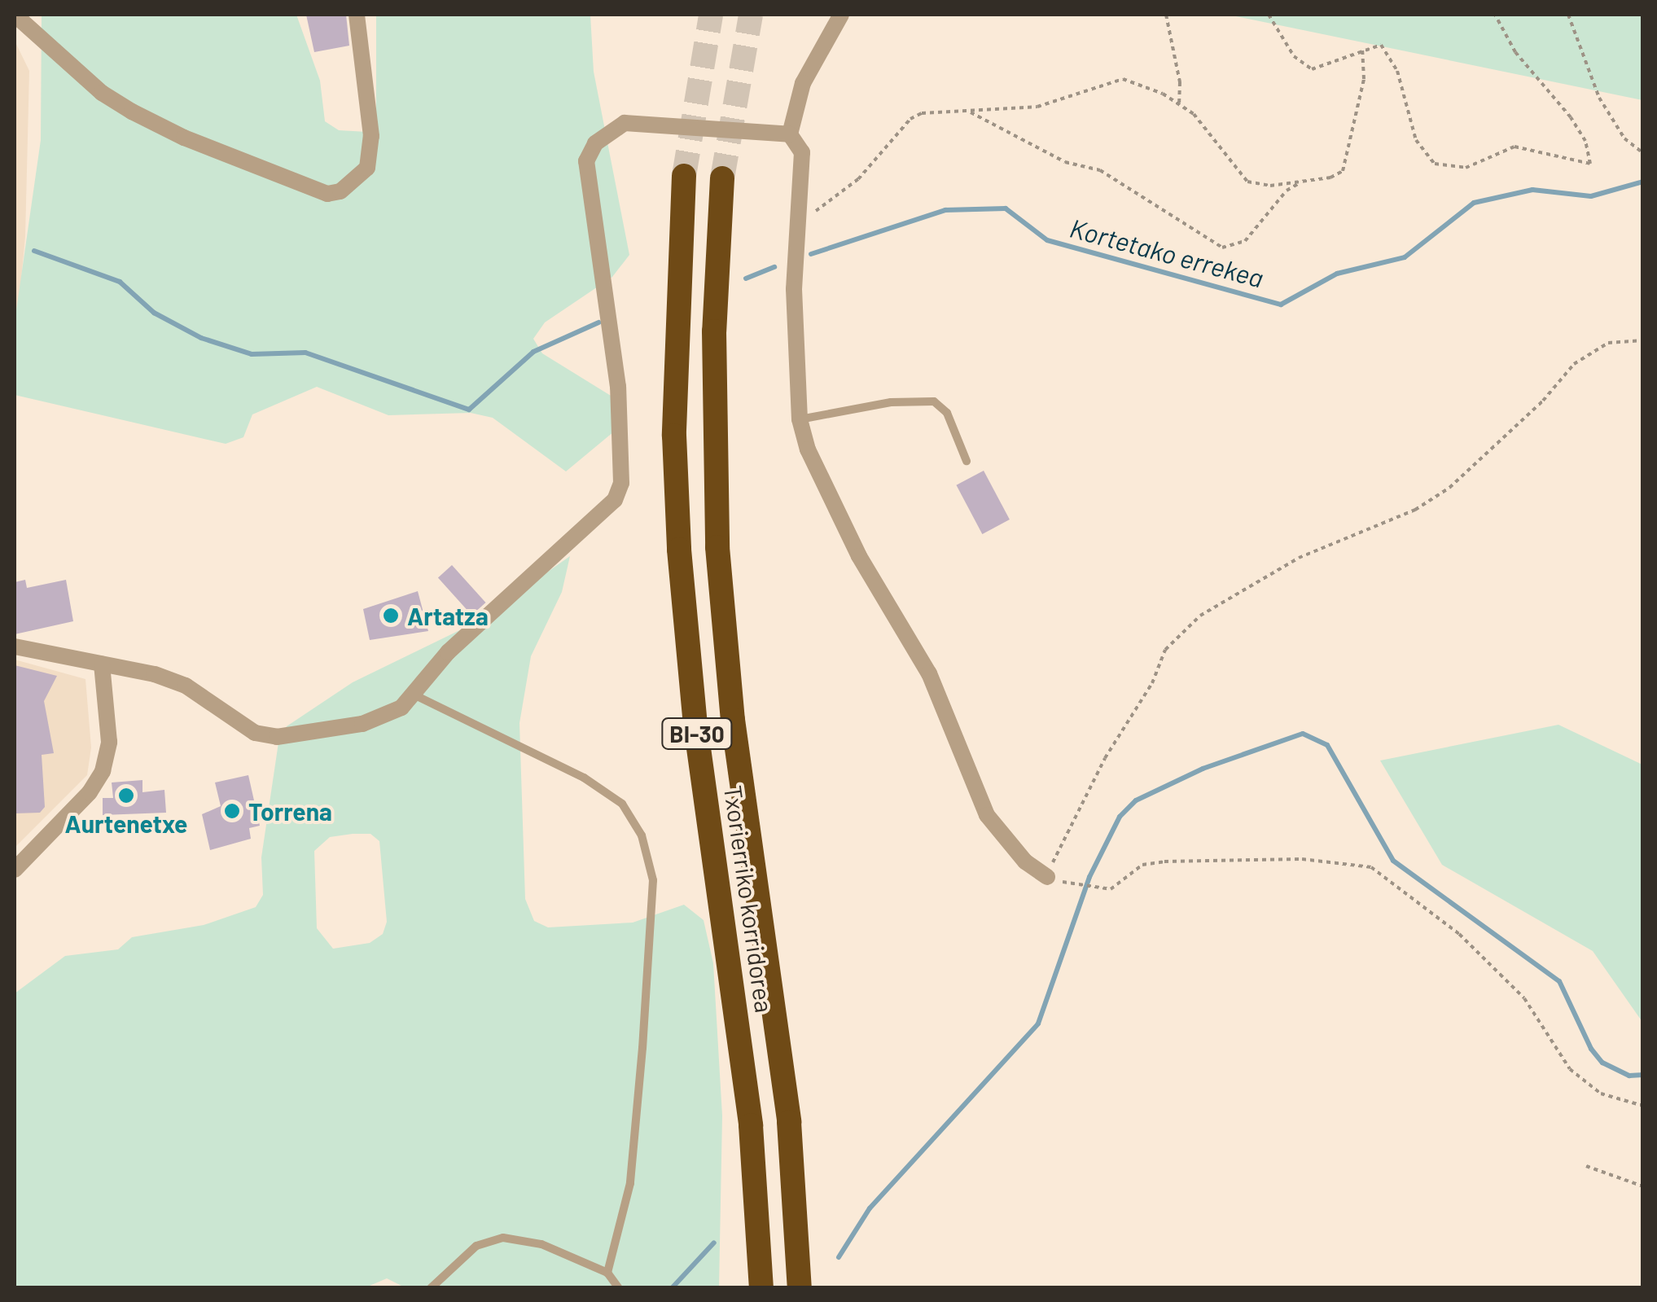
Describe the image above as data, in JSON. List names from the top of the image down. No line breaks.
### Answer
{"streets":{"highway":["BI-30","Txorierriko korridorea"]},"water":["Kortetako errekea"],"places":["Artatza","Aurtenetxe","Torrena"]}
